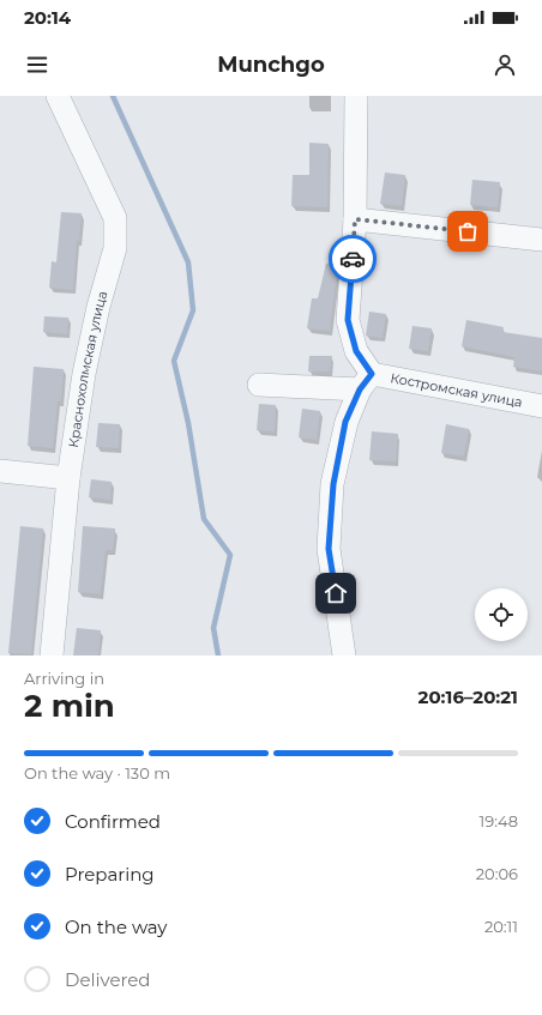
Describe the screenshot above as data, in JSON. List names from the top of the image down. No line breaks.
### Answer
{"streets":{"street":["Краснохолмская улица","Костромская улица"]},"page":{"status":"20:14","header":"Munchgo","heading":["2 min","Arriving in","20:16–20:21"],"bar":"On the way · 130 m","list":[["Confirmed","19:48"],["Preparing","20:06"],["On the way","20:11"],"Delivered"]}}
